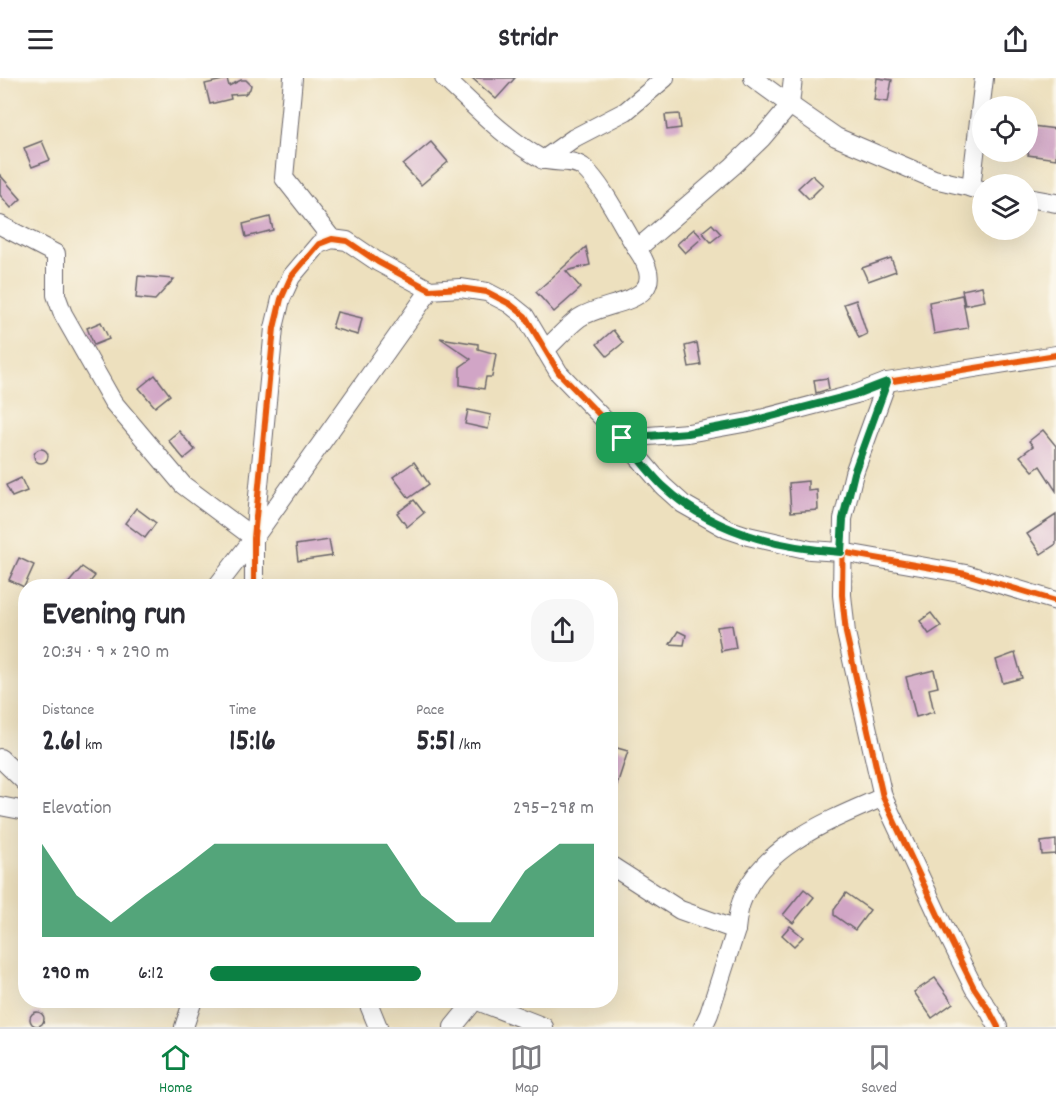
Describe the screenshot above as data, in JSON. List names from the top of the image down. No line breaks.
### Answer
{"page":{"header":"Stridr","heading":["Evening run","20:34 · 9 × 290 m"],"stats":[["Distance","2.61 km"],["Time","15:16"],["Pace","5:51 /km"]],"chart":["Elevation","295–298 m"],"list":[{"name":"290 m","note":"6:12"}],"tabs":["Home","Map","Saved"]}}
